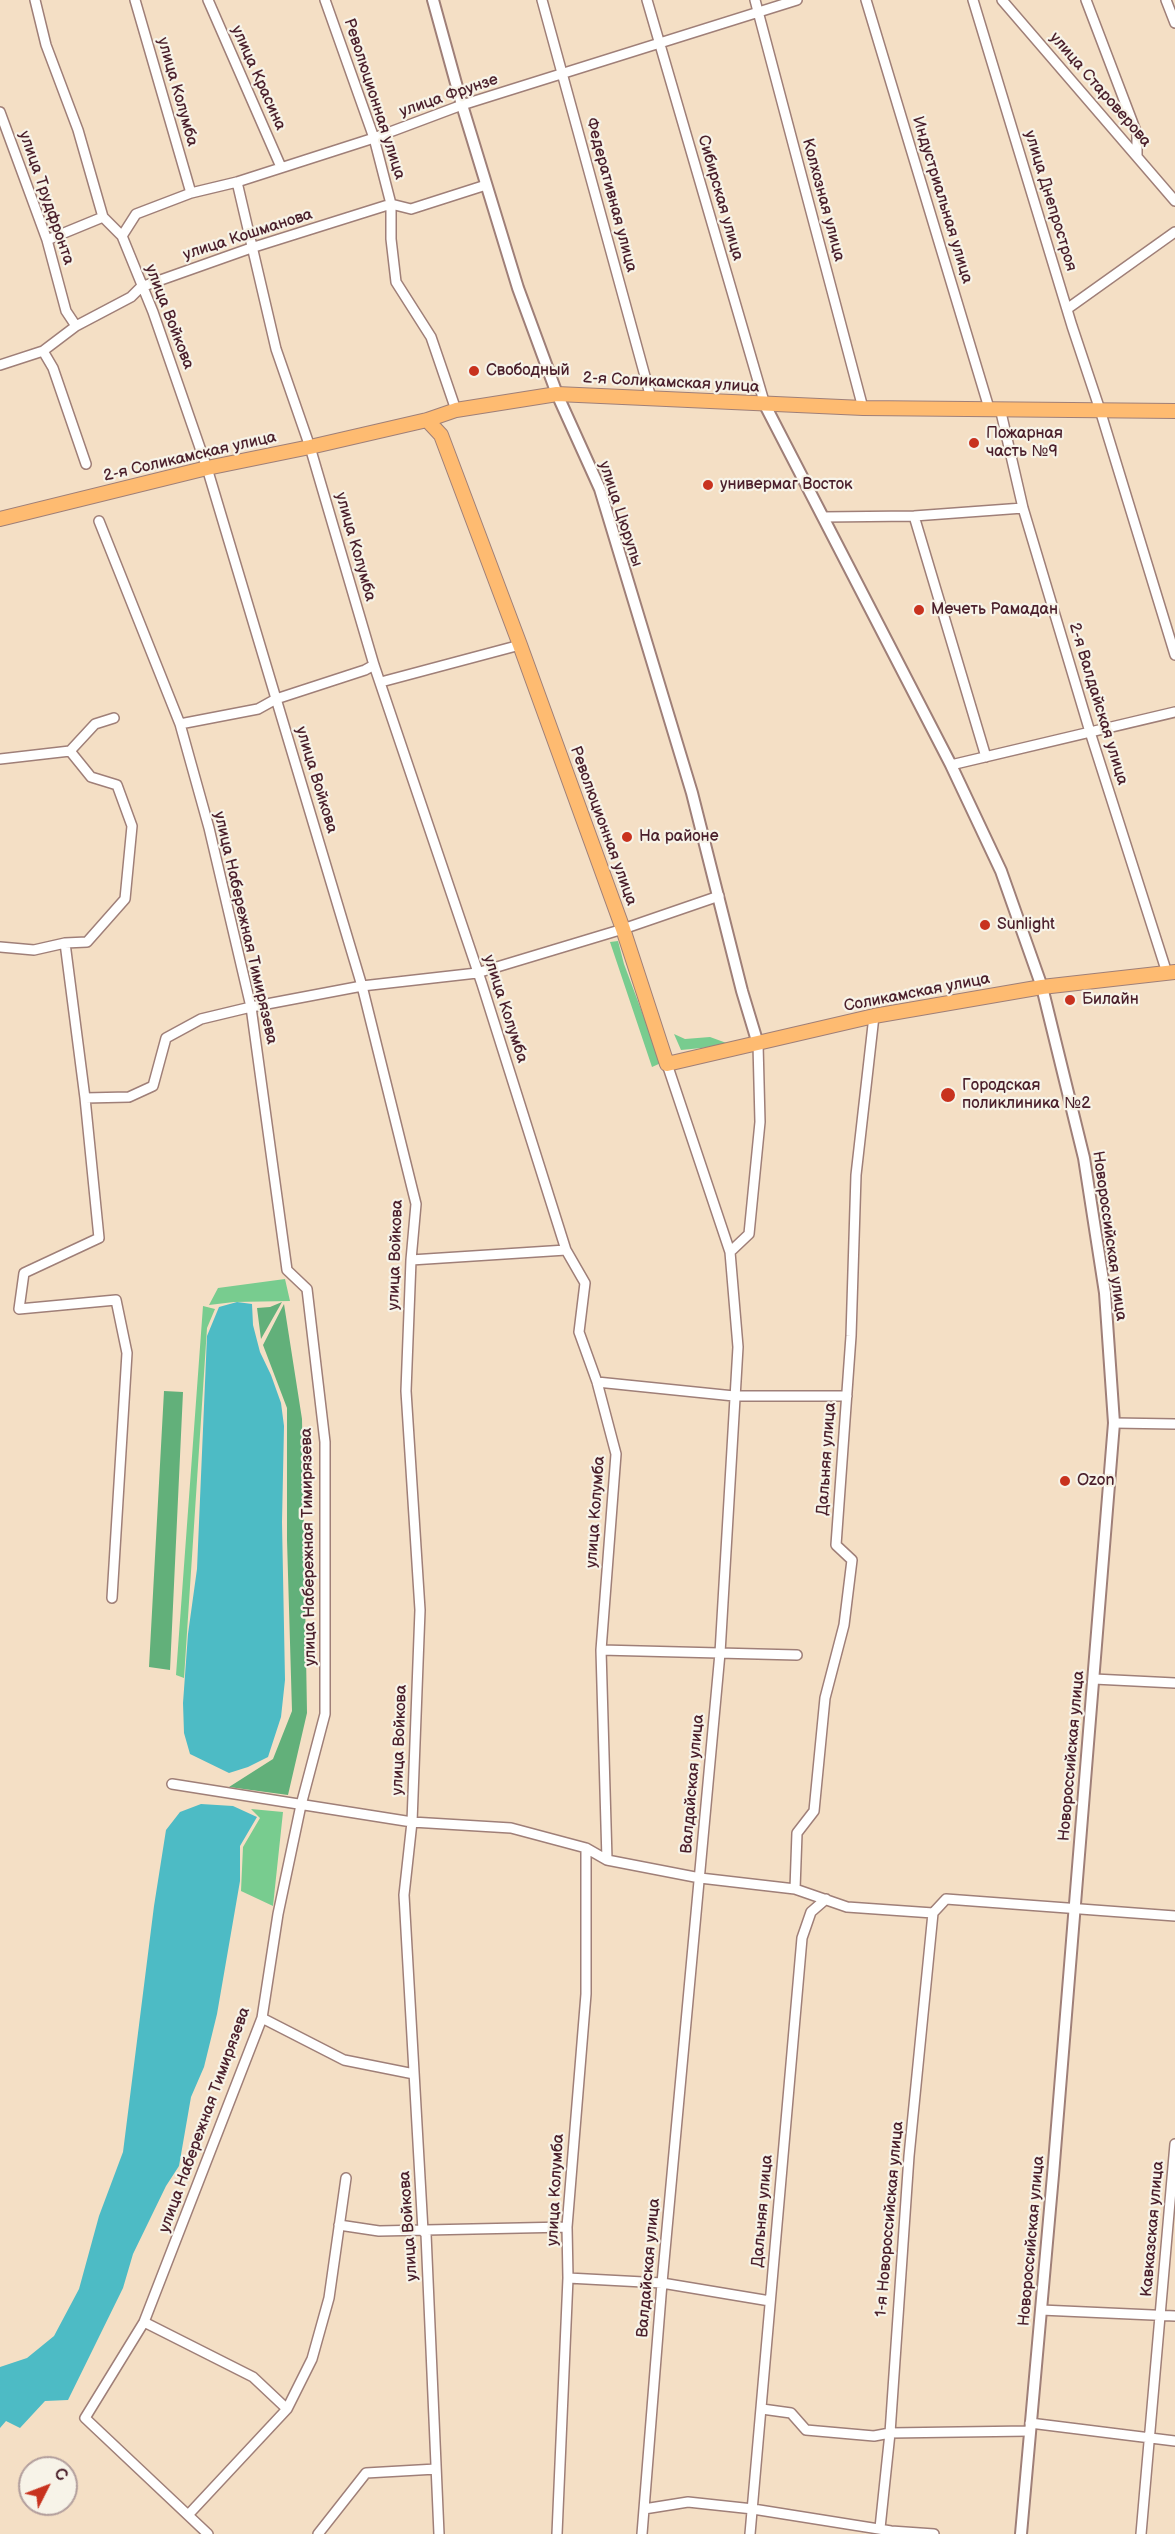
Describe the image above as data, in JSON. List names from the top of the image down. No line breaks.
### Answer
{"streets":{"main road":["Революционная улица","2-я Соликамская улица","Соликамская улица"],"street":["улица Красина","улица Староверова","улица Колумба","улица Фрунзе","Федеративная улица","улица Трудфронта","Сибирская улица","Колхозная улица","Индустриальная улица","улица Днепростроя","улица Кошманова","улица Войкова","улица Цюрупы","2-я Валдайская улица","улица Набережная Тимирязева","Новороссийская улица","Дальняя улица","Валдайская улица","1-я Новороссийская улица","Кавказская улица"]},"crossings":[["улица Красина","улица Фрунзе"],["улица Колумба","улица Фрунзе"],["улица Колумба","улица Кошманова"],["улица Колумба","2-я Соликамская улица"],["улица Фрунзе","Революционная улица"],["улица Фрунзе","Федеративная улица"],["улица Фрунзе","Сибирская улица"],["улица Фрунзе","Колхозная улица"],["улица Фрунзе","улица Войкова"],["улица Фрунзе","улица Цюрупы"],["Революционная улица","улица Кошманова"],["Революционная улица","2-я Соликамская улица"],["Революционная улица","Соликамская улица"],["Революционная улица","Валдайская улица"],["Федеративная улица","2-я Соликамская улица"],["улица Трудфронта","улица Кошманова"],["Сибирская улица","2-я Соликамская улица"],["Сибирская улица","Новороссийская улица"],["Колхозная улица","2-я Соликамская улица"],["Индустриальная улица","2-я Соликамская улица"],["Индустриальная улица","2-я Валдайская улица"],["улица Днепростроя","2-я Соликамская улица"],["улица Кошманова","улица Войкова"],["улица Кошманова","улица Цюрупы"],["улица Войкова","2-я Соликамская улица"],["2-я Соликамская улица","улица Цюрупы"],["2-я Соликамская улица","2-я Валдайская улица"],["2-я Соликамская улица","Новороссийская улица"],["улица Цюрупы","Соликамская улица"],["2-я Валдайская улица","Соликамская улица"],["Соликамская улица","Новороссийская улица"],["Соликамская улица","Дальняя улица"]],"places":["Свободный","Пожарная часть №9","универмаг Восток","Мечеть Рамадан","На районе","Sunlight","Билайн","Городская поликлиника №2","Ozon"],"north":"top right"}
